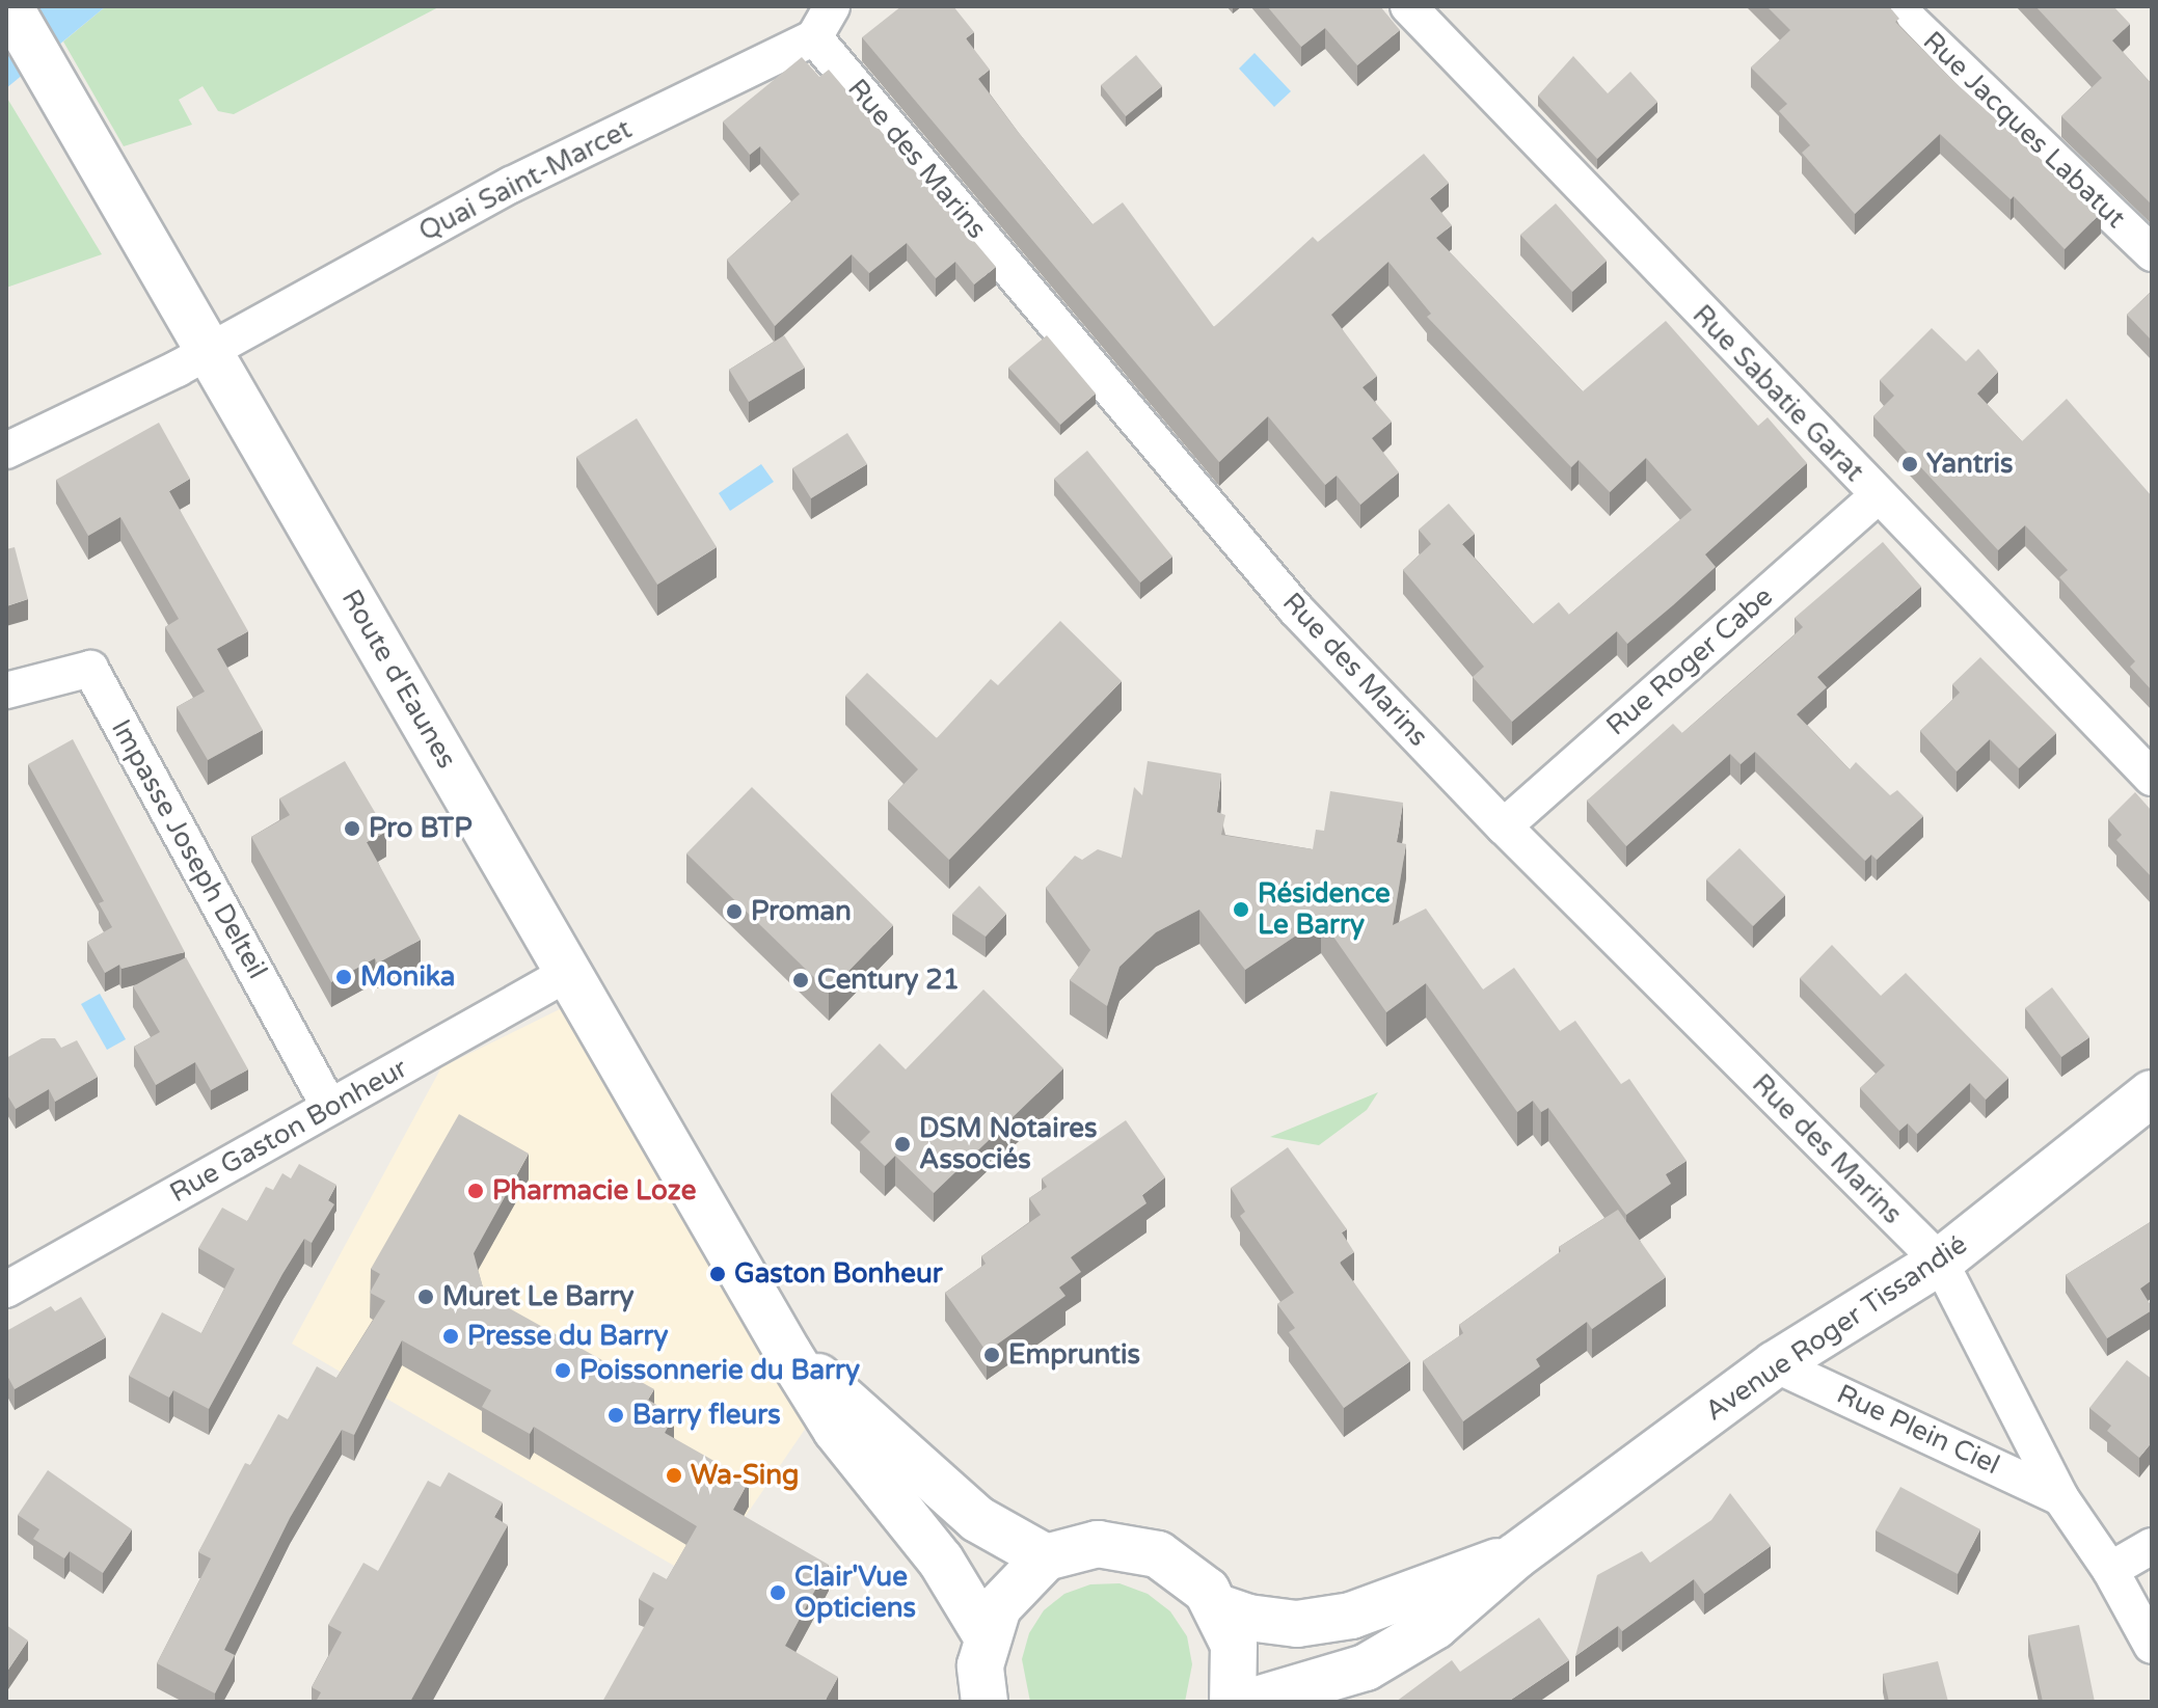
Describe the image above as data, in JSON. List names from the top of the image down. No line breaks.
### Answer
{"streets":{"main road":["Route d'Eaunes","Avenue Roger Tissandié"],"street":["Rue Jacques Labatut","Rue des Marins","Quai Saint-Marcet","Rue Sabatie Garat","Rue Roger Cabe","Impasse Joseph Delteil","Rue Gaston Bonheur","Rue Plein Ciel"]},"crossings":[["Rue des Marins","Quai Saint-Marcet"],["Rue des Marins","Rue Roger Cabe"],["Rue des Marins","Avenue Roger Tissandié"],["Rue des Marins","Rue Plein Ciel"],["Quai Saint-Marcet","Route d'Eaunes"],["Rue Sabatie Garat","Rue Roger Cabe"],["Route d'Eaunes","Rue Gaston Bonheur"],["Impasse Joseph Delteil","Rue Gaston Bonheur"],["Avenue Roger Tissandié","Rue Plein Ciel"]],"places":["Yantris","Pro BTP","Résidence Le Barry","Proman","Monika","Century 21","DSM Notaires Associés","Pharmacie Loze","Gaston Bonheur","Muret Le Barry","Presse du Barry","Empruntis","Poissonnerie du Barry","Barry fleurs","Wa-Sing","Clair'Vue Opticiens"]}
